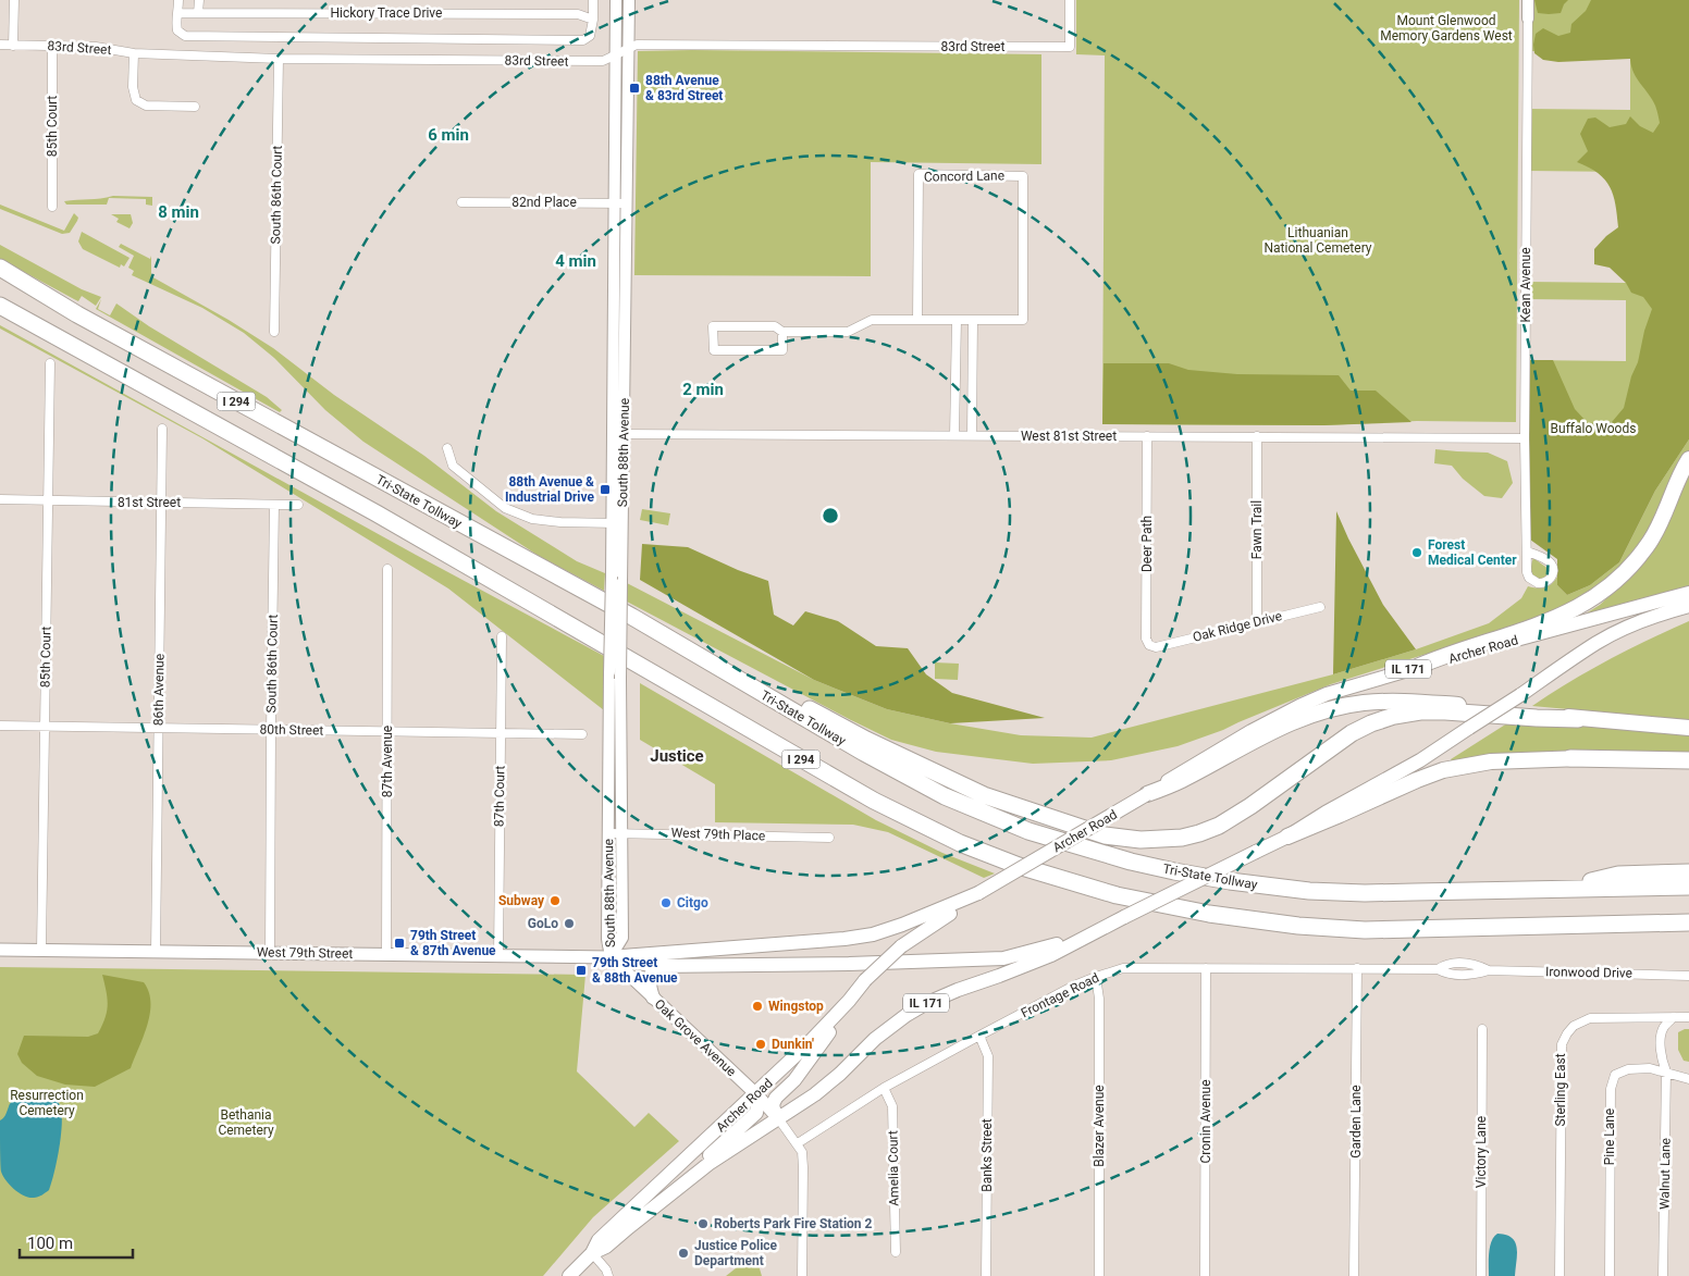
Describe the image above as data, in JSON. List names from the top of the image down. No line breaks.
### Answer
{"streets":{"highway":["I 294","Tri-State Tollway"],"main road":["Archer Road","IL 171","West 79th Street","Oak Grove Avenue"],"street":["Hickory Trace Drive","83rd Street","85th Court","Concord Lane","South 86th Court","82nd Place","Kean Avenue","West 81st Street","South 88th Avenue","81st Street","Fawn Trail","Deer Path","Oak Ridge Drive","86th Avenue","80th Street","87th Avenue","87th Court","West 79th Place","Ironwood Drive","Frontage Road","Sterling East","Cronin Avenue","Garden Lane","Blazer Avenue","Pine Lane","Victory Lane","Banks Street","Amelia Court","Walnut Lane"]},"crossings":[["83rd Street","85th Court"],["83rd Street","South 86th Court"],["83rd Street","South 88th Avenue"],["85th Court","81st Street"],["85th Court","80th Street"],["85th Court","West 79th Street"],["South 86th Court","81st Street"],["South 86th Court","80th Street"],["South 86th Court","West 79th Street"],["82nd Place","South 88th Avenue"],["Kean Avenue","West 81st Street"],["West 81st Street","South 88th Avenue"],["West 81st Street","Fawn Trail"],["West 81st Street","Deer Path"],["South 88th Avenue","West 79th Place"],["South 88th Avenue","West 79th Street"],["South 88th Avenue","Oak Grove Avenue"],["81st Street","86th Avenue"],["Fawn Trail","Oak Ridge Drive"],["Deer Path","Oak Ridge Drive"],["Archer Road","Oak Grove Avenue"],["86th Avenue","80th Street"],["86th Avenue","West 79th Street"],["80th Street","87th Avenue"],["80th Street","87th Court"],["87th Avenue","West 79th Street"],["87th Court","West 79th Street"],["West 79th Street","Oak Grove Avenue"],["Ironwood Drive","Frontage Road"],["Ironwood Drive","Garden Lane"],["Frontage Road","Oak Grove Avenue"],["Frontage Road","Cronin Avenue"],["Frontage Road","Garden Lane"],["Frontage Road","Blazer Avenue"],["Frontage Road","Banks Street"],["Frontage Road","Amelia Court"],["Sterling East","Walnut Lane"],["Pine Lane","Walnut Lane"]],"districts":["Justice"],"parks":["Mount Glenwood Memory Gardens West","Lithuanian National Cemetery","Buffalo Woods","Resurrection Cemetery","Bethania Cemetery"],"places":{"transit":["88th Avenue & 83rd Street","88th Avenue & Industrial Drive","79th Street & 87th Avenue","79th Street & 88th Avenue"],"other":["Forest Medical Center","Subway","Citgo","GoLo","Wingstop","Dunkin'","Roberts Park Fire Station 2","Justice Police Department"]},"scale_bar":"100 m","rings":["6 min","8 min","4 min","2 min"]}
